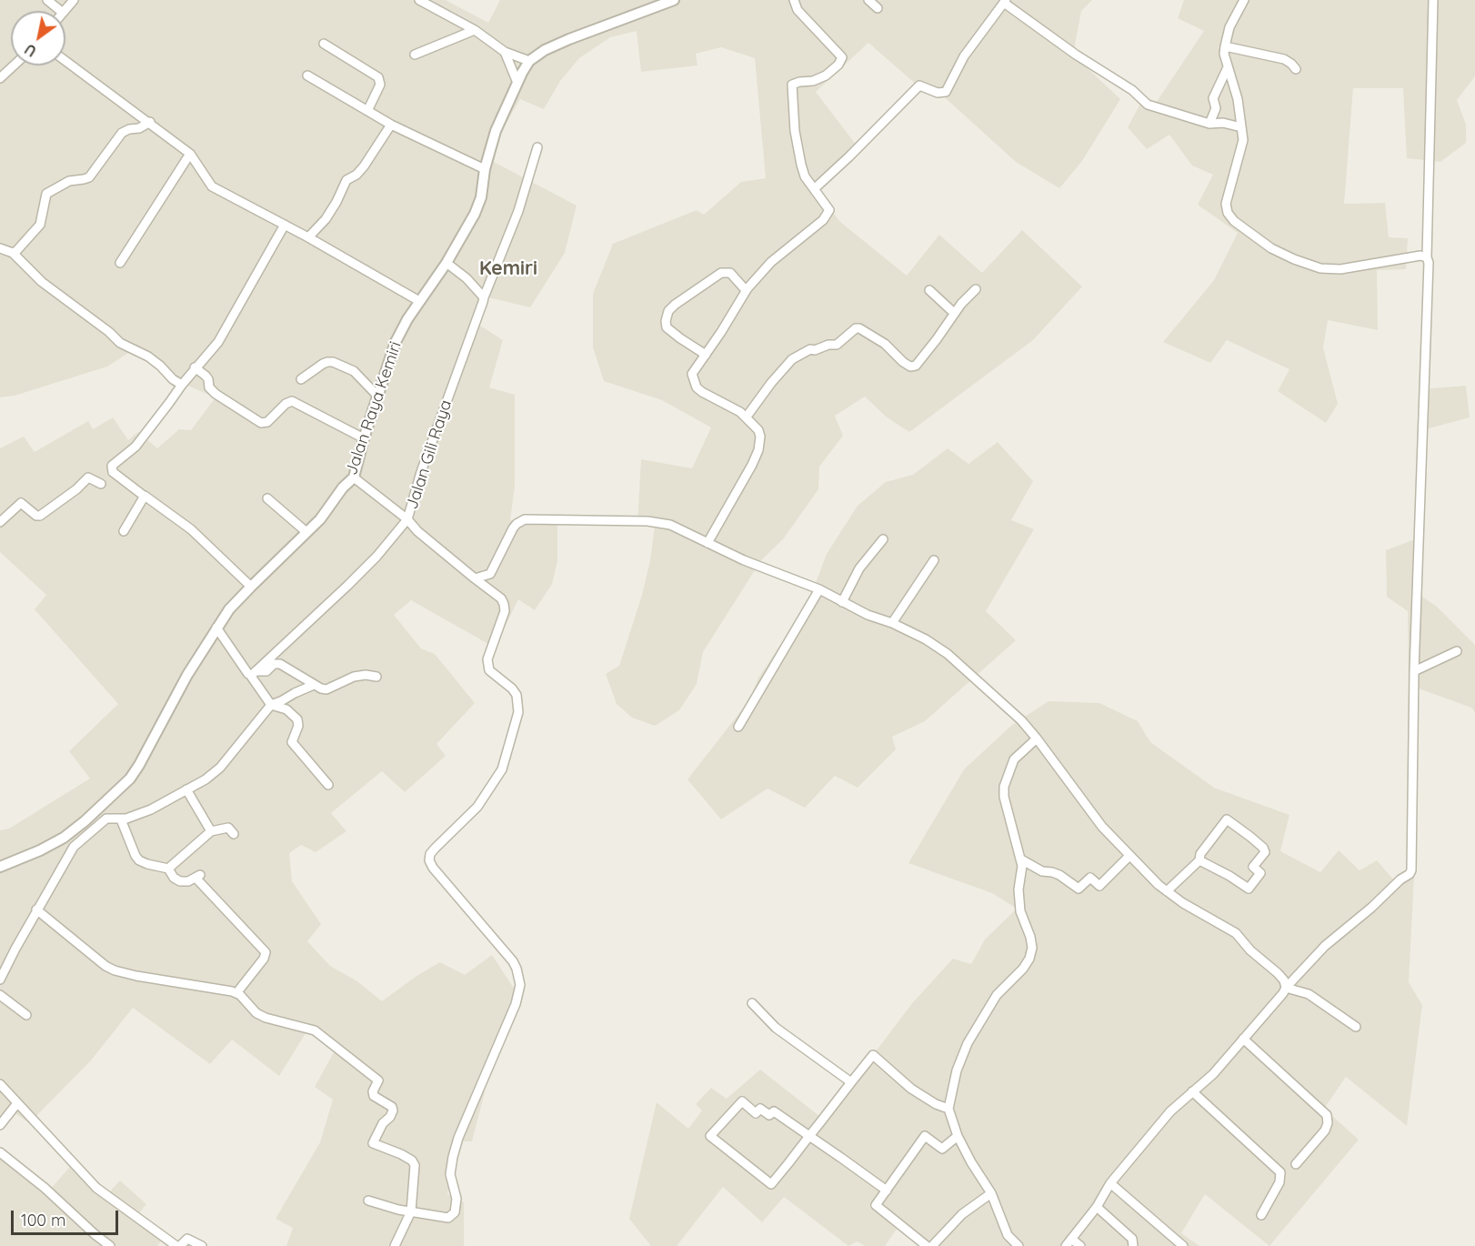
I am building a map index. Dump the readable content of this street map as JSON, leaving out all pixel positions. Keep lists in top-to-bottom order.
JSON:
{
  "streets": {
    "street": ["Jalan Raya Kemiri", "Jalan Gili Raya"]
  },
  "districts": ["Kemiri"],
  "scale_bar": "100 m",
  "north": "bottom left"
}
